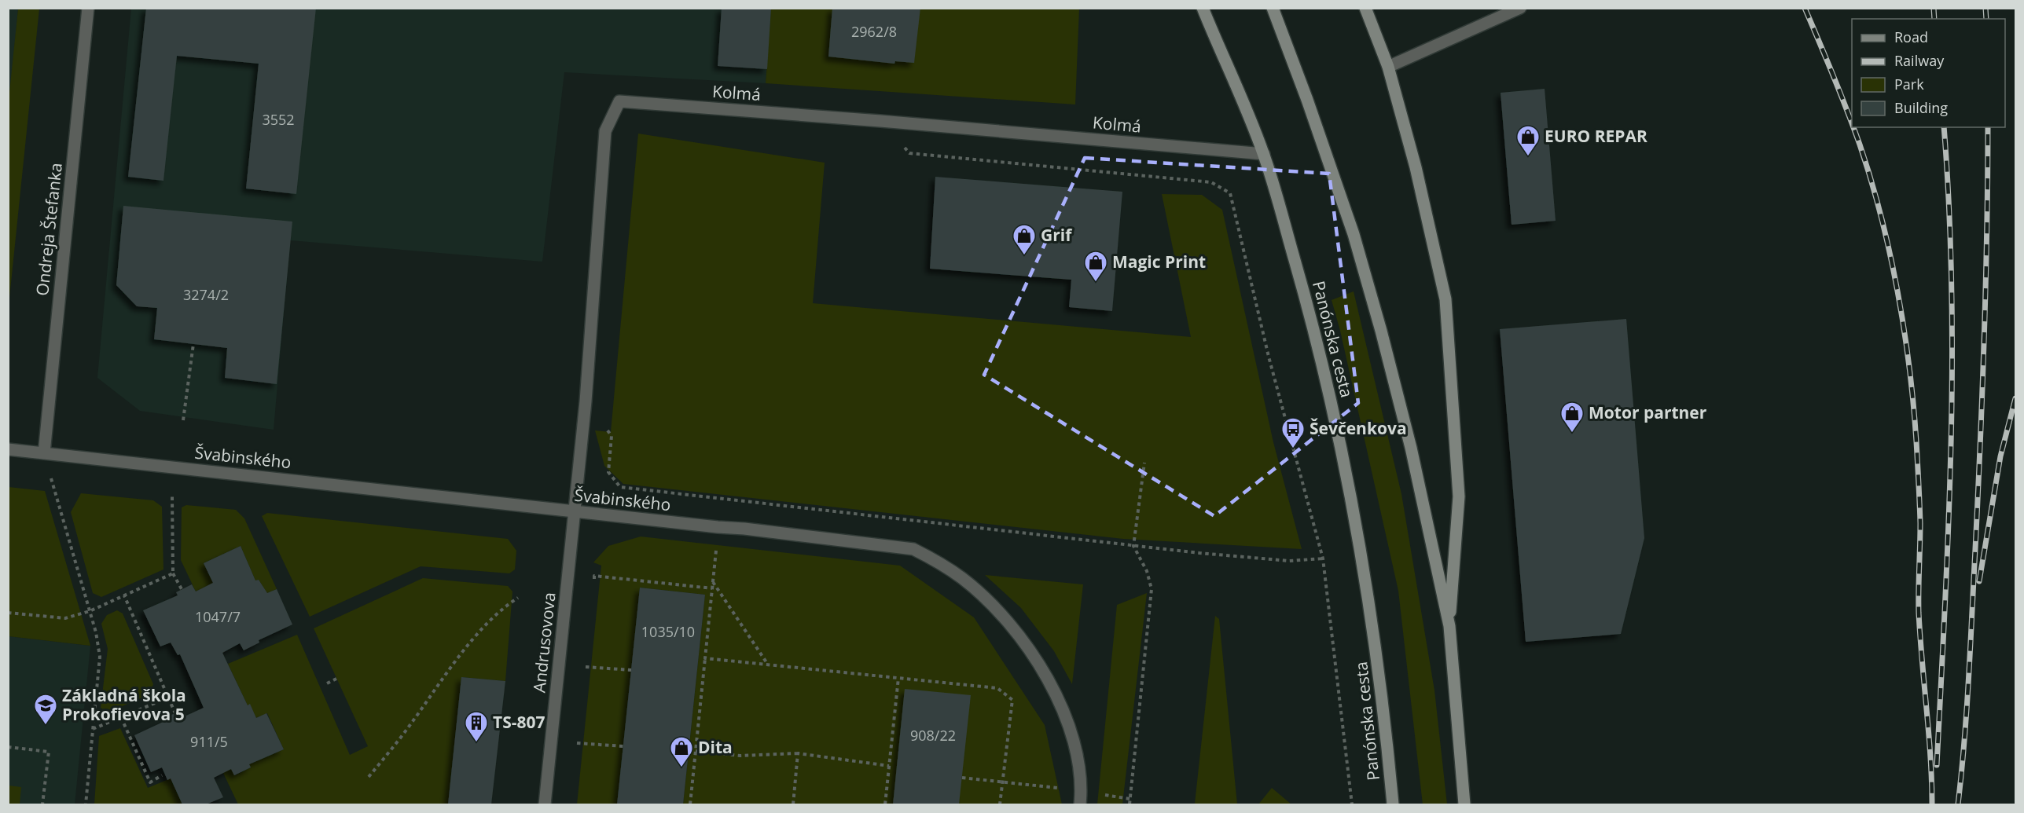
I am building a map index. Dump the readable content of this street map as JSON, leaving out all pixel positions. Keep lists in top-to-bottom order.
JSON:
{
  "streets": {
    "main road": ["Panónska cesta"],
    "street": [
      "Kolmá",
      "Ondreja Štefanka",
      "Švabinského",
      "Andrusovova"
    ]
  },
  "crossings": [
    ["Kolmá", "Panónska cesta"],
    ["Kolmá", "Švabinského"],
    ["Kolmá", "Andrusovova"],
    ["Ondreja Štefanka", "Švabinského"],
    ["Švabinského", "Andrusovova"]
  ],
  "places": {
    "shop": [
      "EURO REPAR",
      "Grif",
      "Magic Print",
      "Motor partner",
      "Dita"
    ],
    "bus stop": ["Ševčenkova"],
    "school or university": ["Základná škola Prokofievova 5"],
    "building": ["TS-807"]
  },
  "house_numbers": [
    "2962/8",
    "3552",
    "3274/2",
    "1047/7",
    "1035/10",
    "908/22",
    "911/5"
  ],
  "legend": [
    "Road",
    "Railway",
    "Park",
    "Building"
  ]
}
